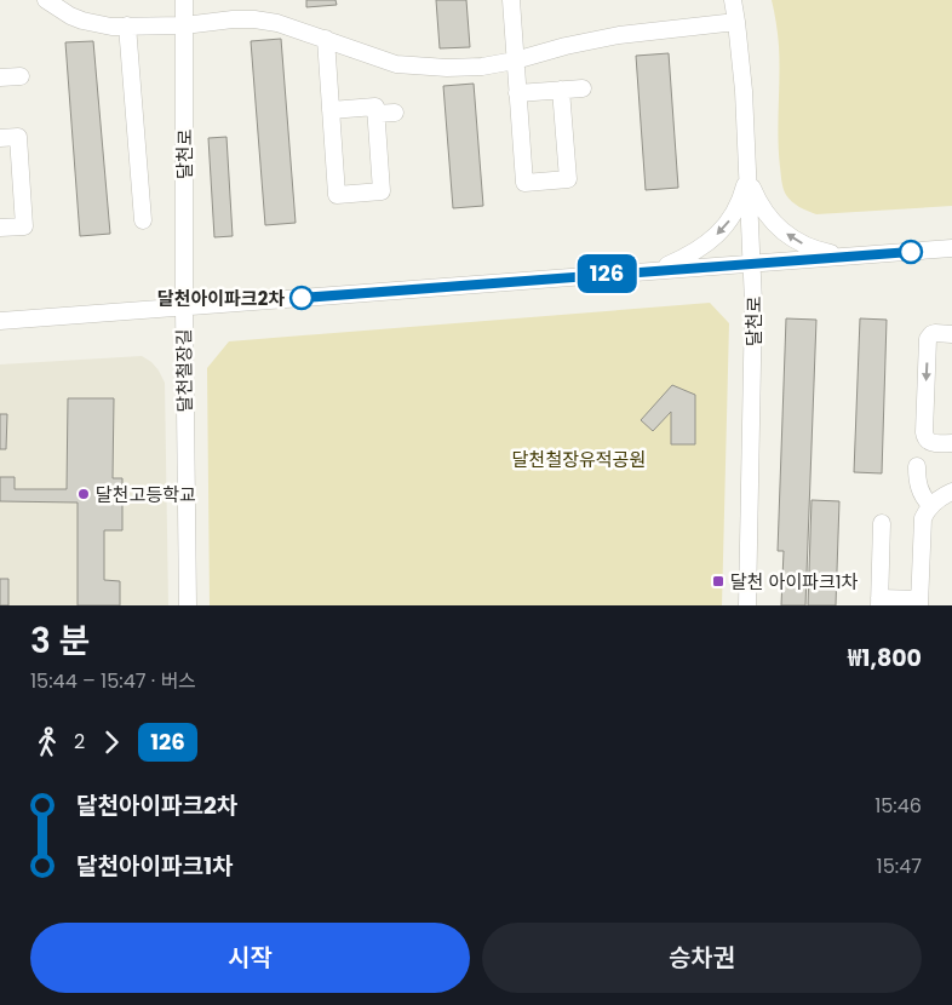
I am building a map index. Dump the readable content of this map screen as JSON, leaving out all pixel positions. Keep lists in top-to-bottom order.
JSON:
{
  "streets": {
    "street": ["달천로", "달천철장길"]
  },
  "crossings": [
    ["달천로", "달천철장길"]
  ],
  "parks": ["달천철장유적공원"],
  "places": {
    "other": ["달천아이파크2차", "달천고등학교"],
    "transit": ["달천 아이파크1차"]
  },
  "lines": ["bus line 126"],
  "page": {
    "on_map": "126",
    "heading": ["3 분", "15:44 – 15:47 · 버스", "₩1,800"],
    "legs": ["2", "126"],
    "list": [
      {
        "name": "달천아이파크2차",
        "value": "15:46"
      },
      {
        "name": "달천아이파크1차",
        "value": "15:47"
      }
    ],
    "buttons": ["시작", "승차권"]
  }
}
